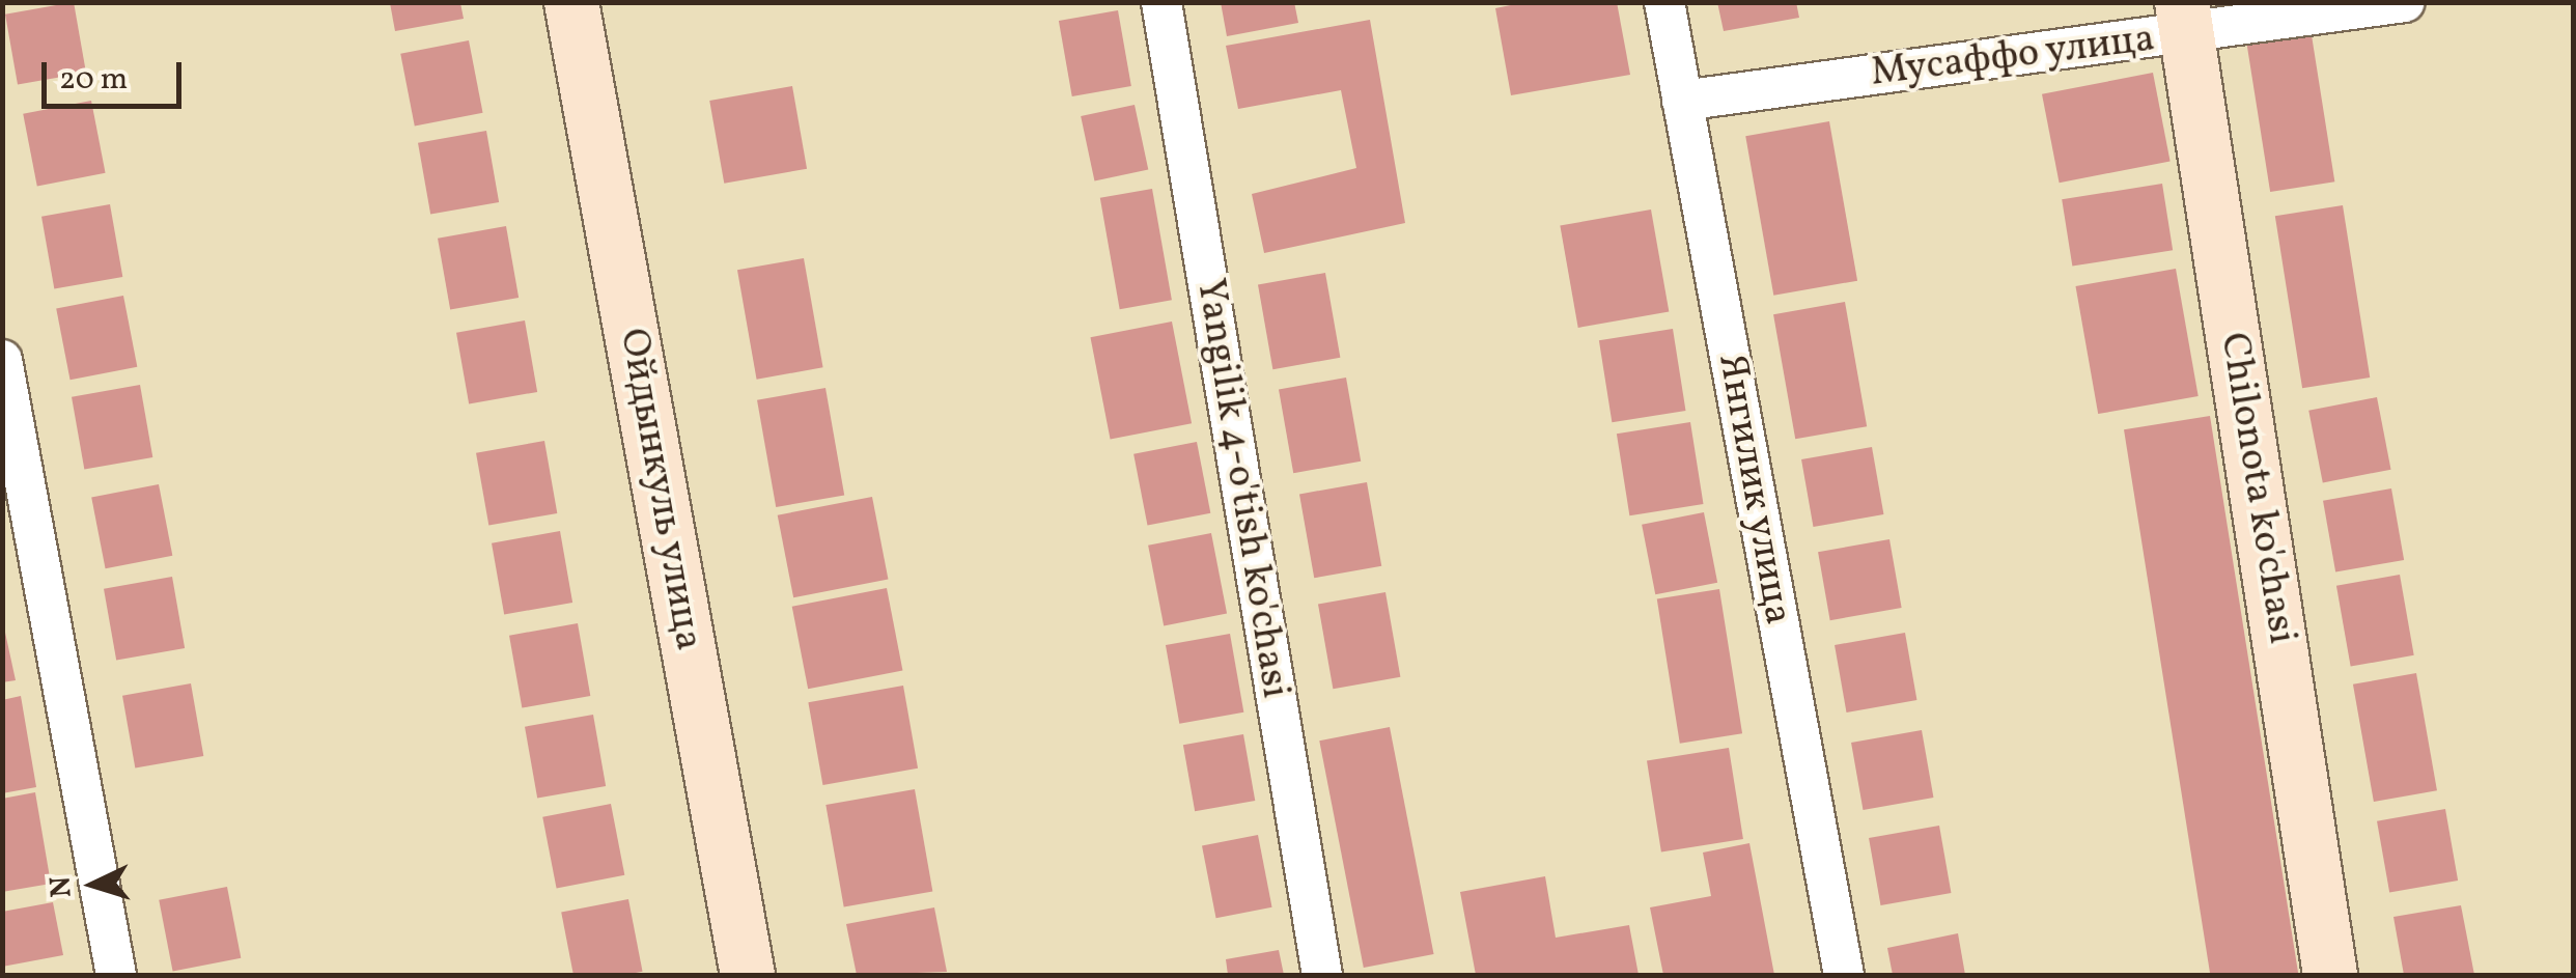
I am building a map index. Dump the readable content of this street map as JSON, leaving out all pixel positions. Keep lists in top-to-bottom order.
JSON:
{
  "streets": {
    "street": [
      "Мусаффо улица",
      "Yangilik 4-o'tish ko'chasi",
      "Chilonota ko'chasi",
      "Ойдынкуль улица",
      "Янгилик улица"
    ]
  },
  "crossings": [
    ["Мусаффо улица", "Chilonota ko'chasi"],
    ["Мусаффо улица", "Янгилик улица"]
  ],
  "scale_bar": "20 m",
  "north": "left"
}
